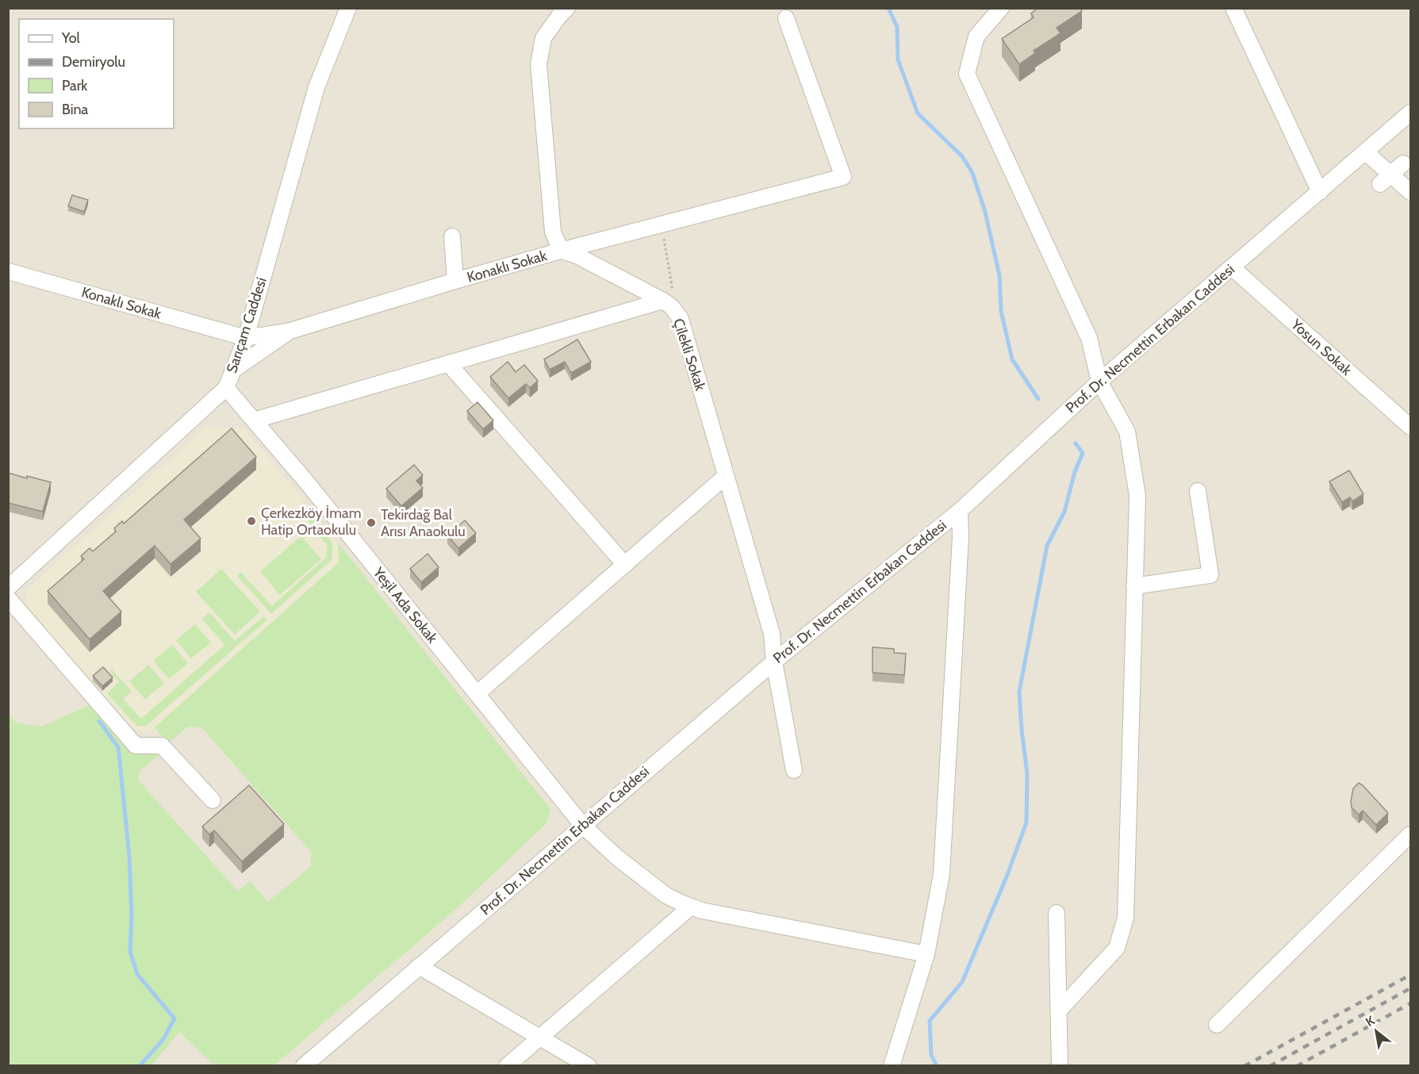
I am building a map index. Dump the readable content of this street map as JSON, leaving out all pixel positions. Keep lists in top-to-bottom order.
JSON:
{
  "streets": {
    "street": [
      "Konaklı Sokak",
      "Sarıçam Caddesi",
      "Prof. Dr. Necmettin Erbakan Caddesi",
      "Yosun Sokak",
      "Çilekli Sokak",
      "Yeşil Ada Sokak"
    ]
  },
  "crossings": [
    ["Konaklı Sokak", "Sarıçam Caddesi"],
    ["Sarıçam Caddesi", "Yeşil Ada Sokak"],
    ["Prof. Dr. Necmettin Erbakan Caddesi", "Yosun Sokak"],
    ["Prof. Dr. Necmettin Erbakan Caddesi", "Çilekli Sokak"],
    ["Prof. Dr. Necmettin Erbakan Caddesi", "Yeşil Ada Sokak"]
  ],
  "places": ["Çerkezköy İmam Hatip Ortaokulu", "Tekirdağ Bal Arısı Anaokulu"],
  "legend": [
    "Yol",
    "Demiryolu",
    "Park",
    "Bina"
  ],
  "north": "top left"
}
